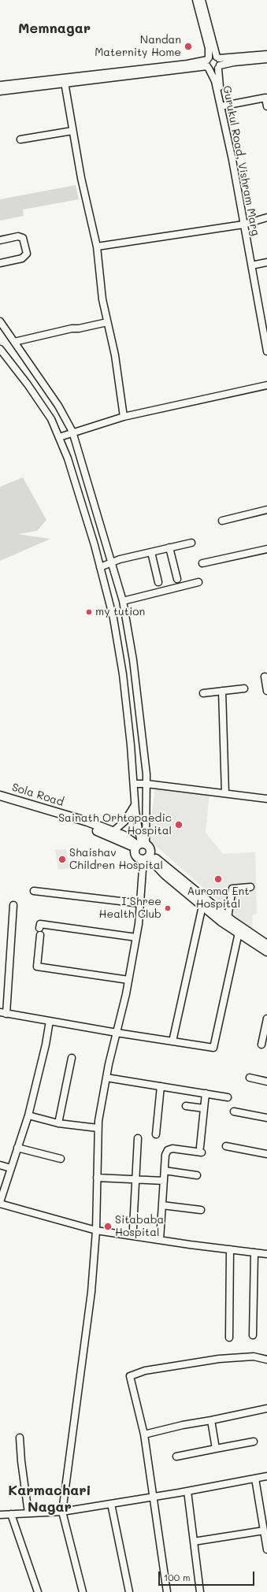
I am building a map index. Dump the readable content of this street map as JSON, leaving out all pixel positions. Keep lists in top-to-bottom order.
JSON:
{
  "streets": {
    "main road": ["Sola Road"],
    "street": ["Gurukul Road, Vishram Marg"]
  },
  "districts": ["Memnagar", "Karmachari Nagar"],
  "places": [
    "Nandan Maternity Home",
    "my tution",
    "Sainath Orhtopaedic Hospital",
    "Shaishav Children Hospital",
    "Auroma Ent Hospital",
    "I Shree Health Club",
    "Sitababa Hospital"
  ],
  "scale_bar": "100 m"
}
